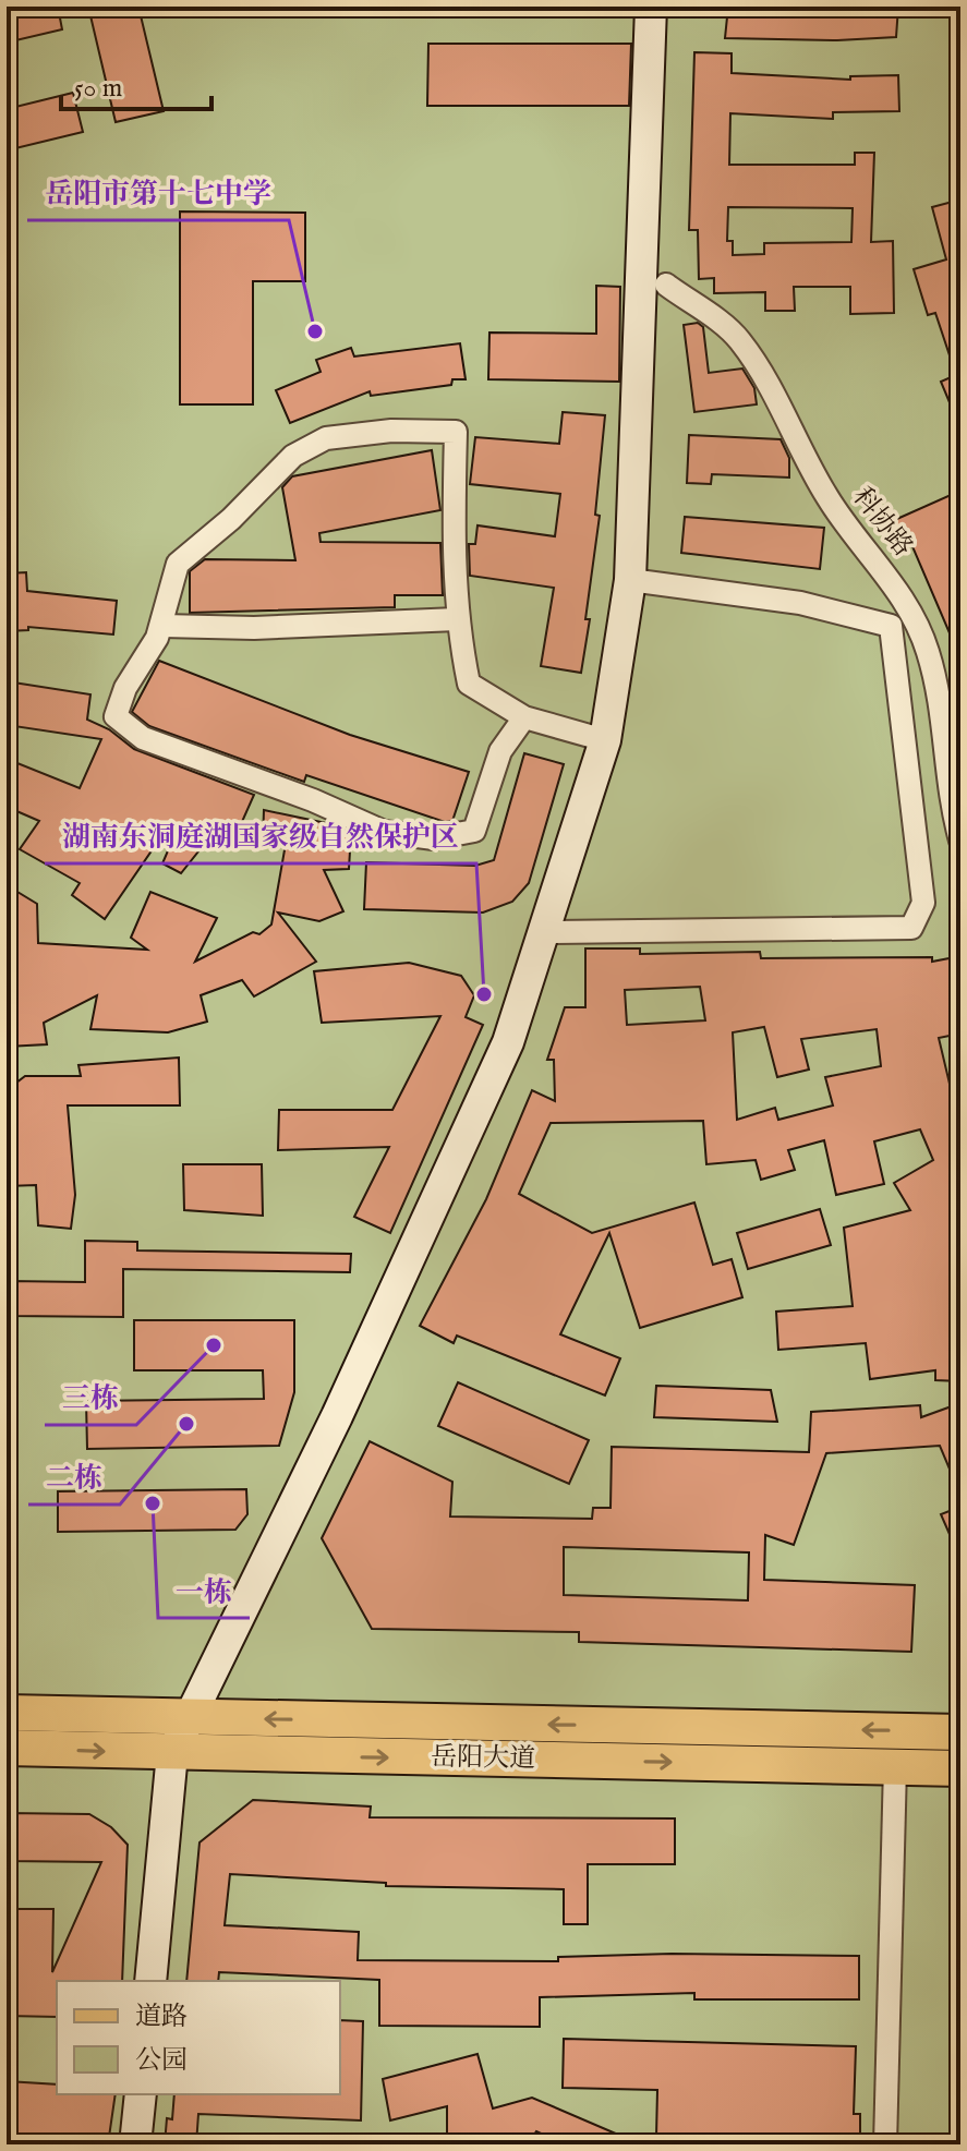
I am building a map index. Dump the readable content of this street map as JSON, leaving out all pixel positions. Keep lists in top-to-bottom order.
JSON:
{
  "streets": {
    "main road": ["岳阳大道"],
    "street": ["科协路"]
  },
  "places": [
    "岳阳市第十七中学",
    "湖南东洞庭湖国家级自然保护区",
    "三栋",
    "二栋",
    "一栋"
  ],
  "legend": ["道路", "公园"],
  "scale_bar": "50 m"
}
